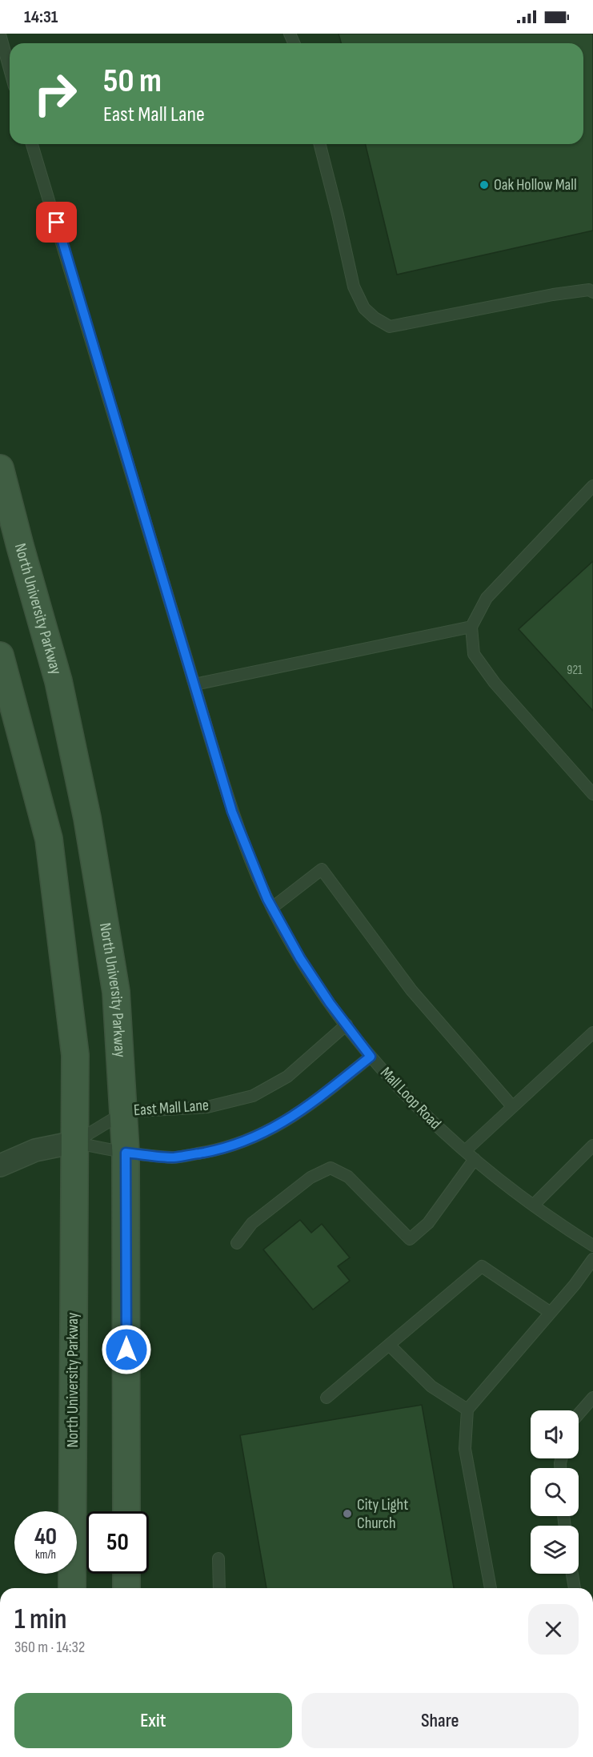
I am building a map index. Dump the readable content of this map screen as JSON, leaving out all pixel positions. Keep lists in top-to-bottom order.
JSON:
{
  "streets": {
    "main road": ["North University Parkway"],
    "lane": ["Mall Loop Road", "East Mall Lane"]
  },
  "crossings": [
    ["North University Parkway", "East Mall Lane"],
    ["Mall Loop Road", "East Mall Lane"]
  ],
  "places": ["Oak Hollow Mall", "City Light Church"],
  "house_numbers": ["921"],
  "page": {
    "status": "14:31",
    "turn": ["50 m", "East Mall Lane"],
    "speed": "40 km/h",
    "limit": "50",
    "heading": ["1 min", "360 m · 14:32"],
    "buttons": ["Exit", "Share"]
  }
}
